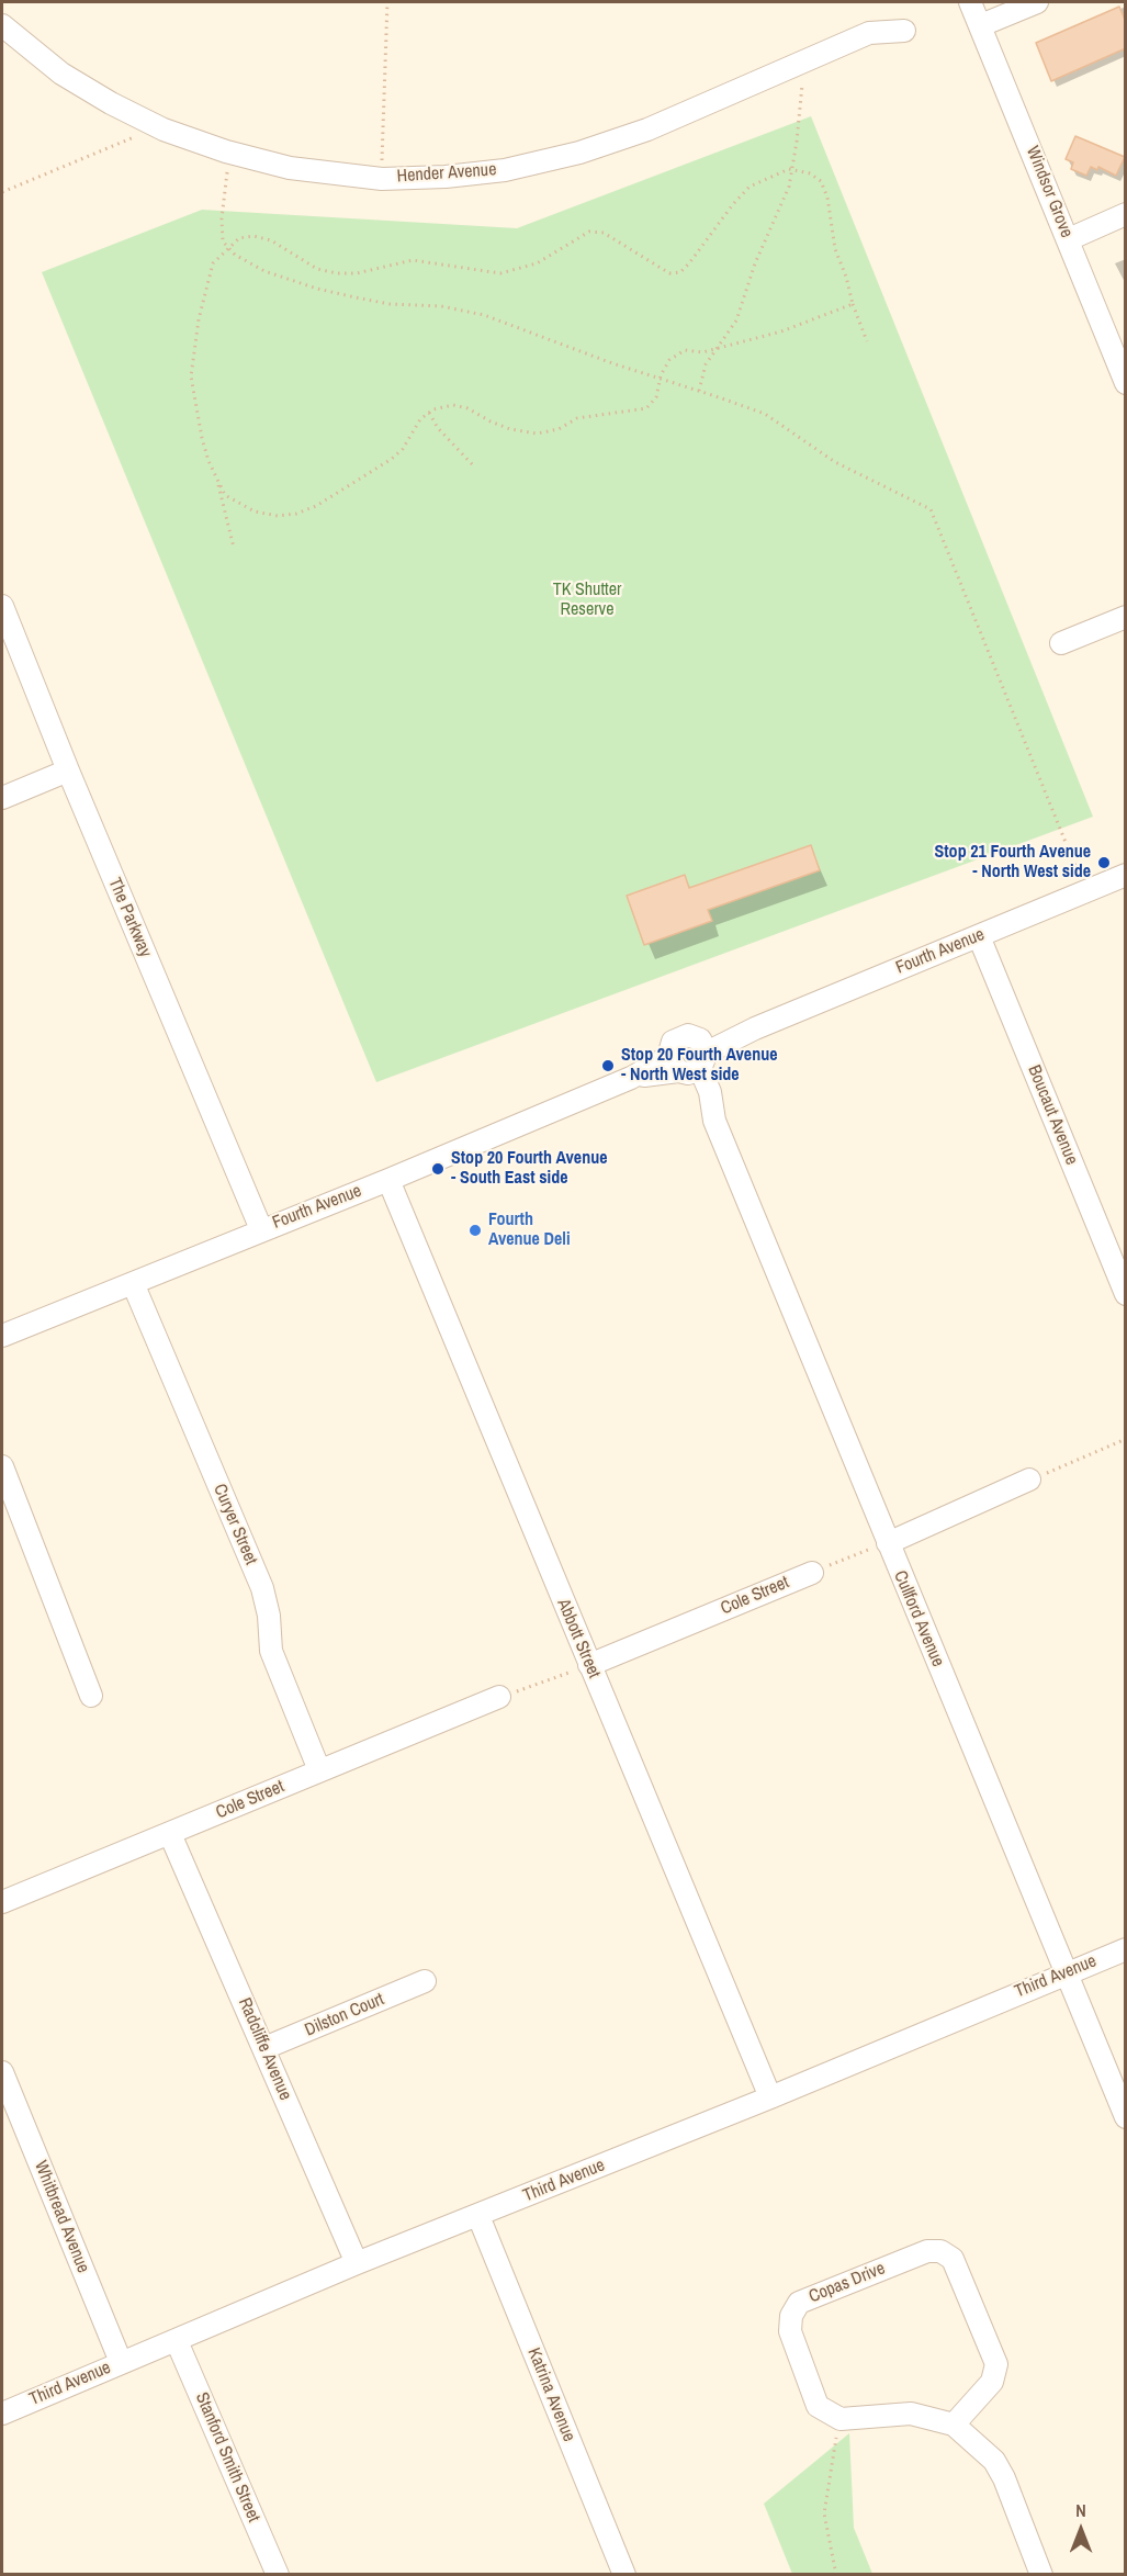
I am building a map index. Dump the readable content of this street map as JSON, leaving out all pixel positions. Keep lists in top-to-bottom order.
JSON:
{
  "streets": {
    "street": [
      "Hender Avenue",
      "Windsor Grove",
      "The Parkway",
      "Fourth Avenue",
      "Boucaut Avenue",
      "Curyer Street",
      "Cole Street",
      "Cullford Avenue",
      "Abbott Street",
      "Third Avenue",
      "Dilston Court",
      "Radcliffe Avenue",
      "Whitbread Avenue",
      "Copas Drive",
      "Katrina Avenue",
      "Stanford Smith Street"
    ]
  },
  "crossings": [
    ["The Parkway", "Fourth Avenue"],
    ["Fourth Avenue", "Boucaut Avenue"],
    ["Fourth Avenue", "Curyer Street"],
    ["Fourth Avenue", "Cullford Avenue"],
    ["Fourth Avenue", "Abbott Street"],
    ["Curyer Street", "Cole Street"],
    ["Cole Street", "Abbott Street"],
    ["Cole Street", "Radcliffe Avenue"],
    ["Cullford Avenue", "Third Avenue"],
    ["Abbott Street", "Third Avenue"],
    ["Third Avenue", "Radcliffe Avenue"],
    ["Third Avenue", "Whitbread Avenue"],
    ["Third Avenue", "Katrina Avenue"],
    ["Third Avenue", "Stanford Smith Street"],
    ["Dilston Court", "Radcliffe Avenue"]
  ],
  "parks": ["TK Shutter Reserve"],
  "places": [
    "Stop 21 Fourth Avenue - North West side",
    "Stop 20 Fourth Avenue - North West side",
    "Stop 20 Fourth Avenue - South East side",
    "Fourth Avenue Deli"
  ],
  "north": "top"
}
